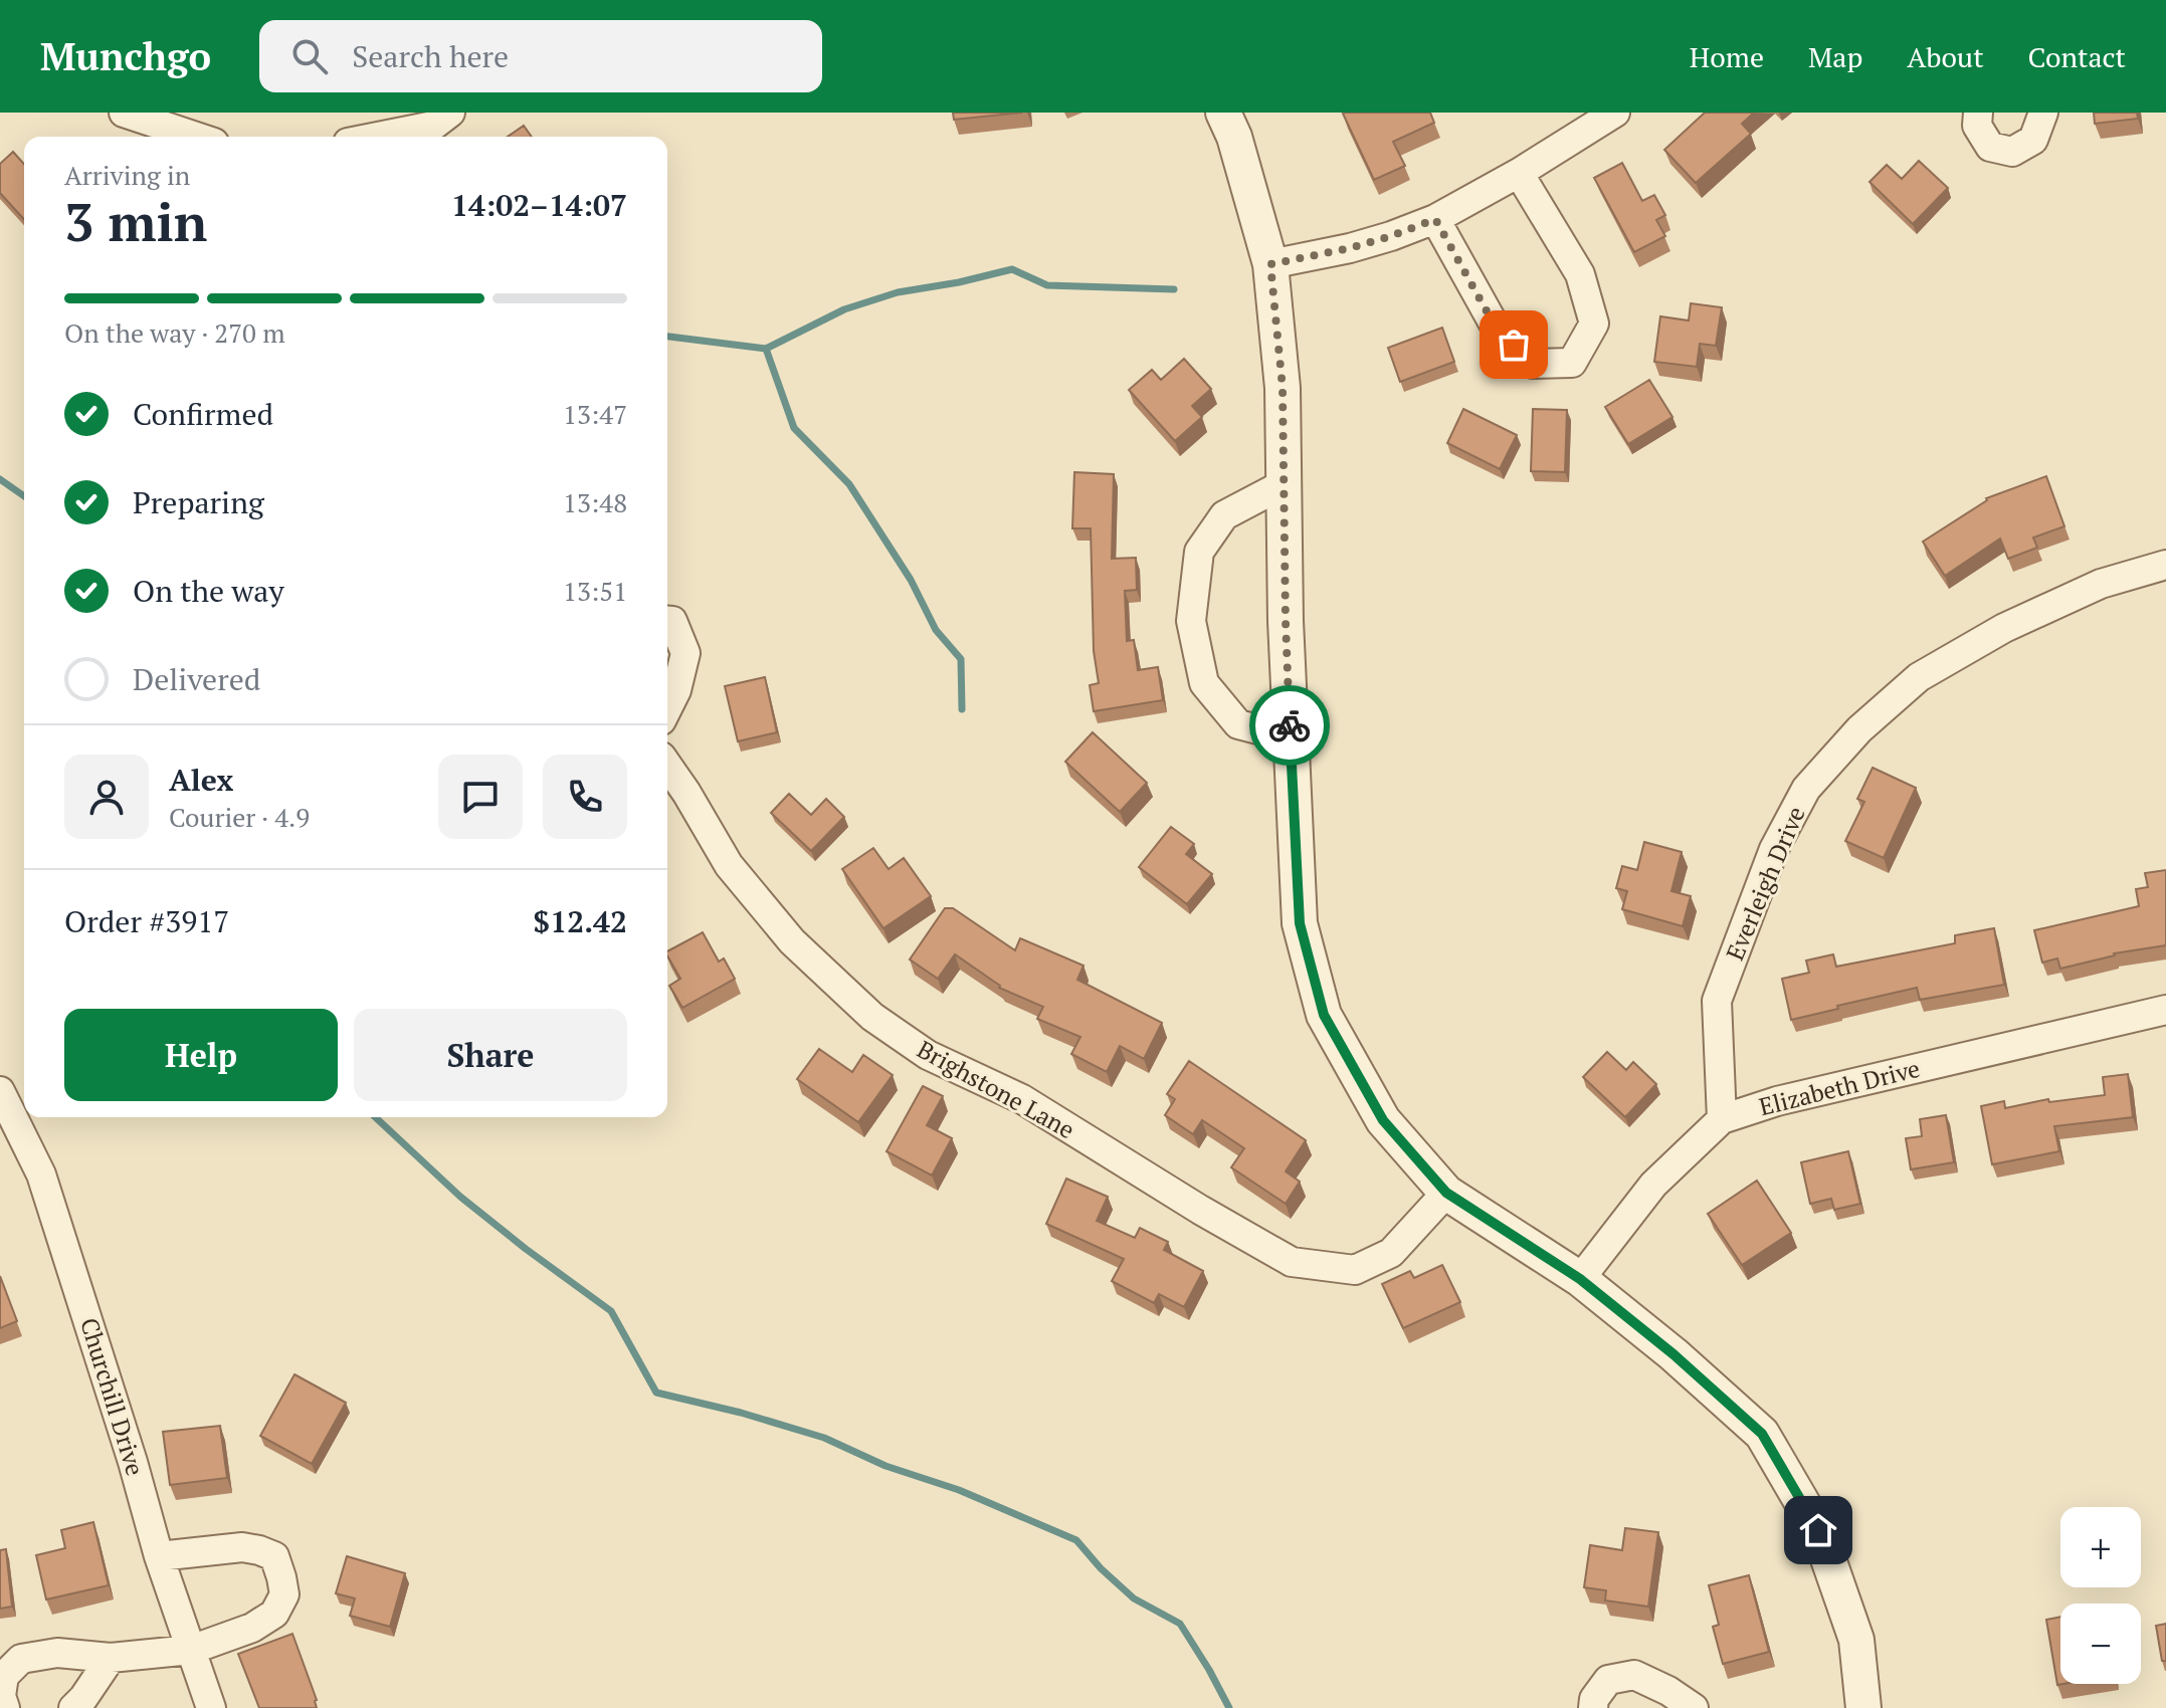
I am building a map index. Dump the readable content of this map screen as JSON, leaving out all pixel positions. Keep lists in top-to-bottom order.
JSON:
{
  "streets": {
    "street": [
      "Everleigh Drive",
      "Elizabeth Drive",
      "Brighstone Lane",
      "Churchill Drive"
    ]
  },
  "crossings": [
    ["Everleigh Drive", "Elizabeth Drive"]
  ],
  "page": {
    "header": "Munchgo",
    "search": "Search here",
    "nav": [
      "Home",
      "Map",
      "About",
      "Contact"
    ],
    "heading": ["3 min", "Arriving in", "14:02–14:07"],
    "panel": [
      "Alex",
      "Courier · 4.9",
      "Order #3917",
      "$12.42"
    ],
    "bar": "On the way · 270 m",
    "list": [
      ["Confirmed", "13:47"],
      ["Preparing", "13:48"],
      ["On the way", "13:51"],
      "Delivered"
    ],
    "buttons": ["Help", "Share"],
    "map_buttons": ["+", "−"]
  }
}
